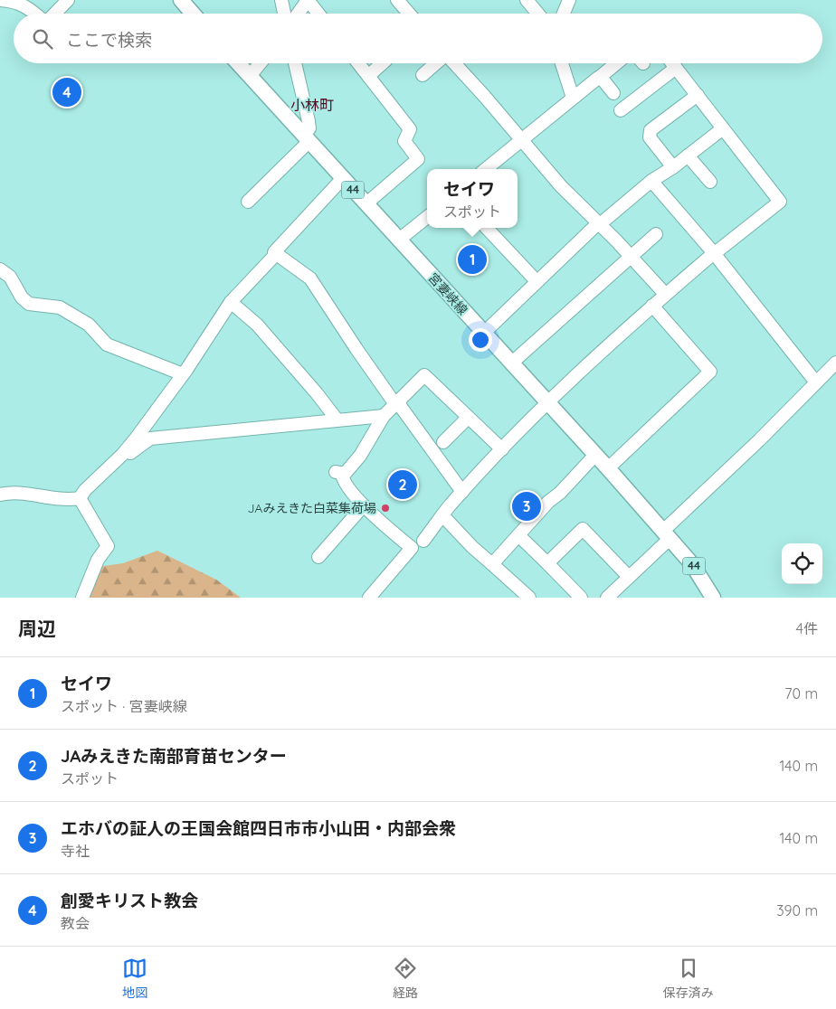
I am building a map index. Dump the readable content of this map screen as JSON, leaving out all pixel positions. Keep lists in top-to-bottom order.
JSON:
{
  "streets": {
    "main road": ["44", "宮妻峡線"]
  },
  "districts": ["小林町"],
  "places": ["JAみえきた白菜集荷場"],
  "page": {
    "search": "ここで検索",
    "pins": [
      "4",
      "1",
      "2",
      "3"
    ],
    "popup": ["セイワ", "スポット"],
    "heading": ["周辺", "4件"],
    "list": [
      {
        "mark": "1",
        "name": "セイワ",
        "note": "スポット · 宮妻峡線",
        "value": "70 m"
      },
      {
        "mark": "2",
        "name": "JAみえきた南部育苗センター",
        "note": "スポット",
        "value": "140 m"
      },
      {
        "mark": "3",
        "name": "エホバの証人の王国会館四日市市小山田・内部会衆",
        "note": "寺社",
        "value": "140 m"
      },
      {
        "mark": "4",
        "name": "創愛キリスト教会",
        "note": "教会",
        "value": "390 m"
      }
    ],
    "nav": ["地図", "経路", "保存済み"]
  }
}
